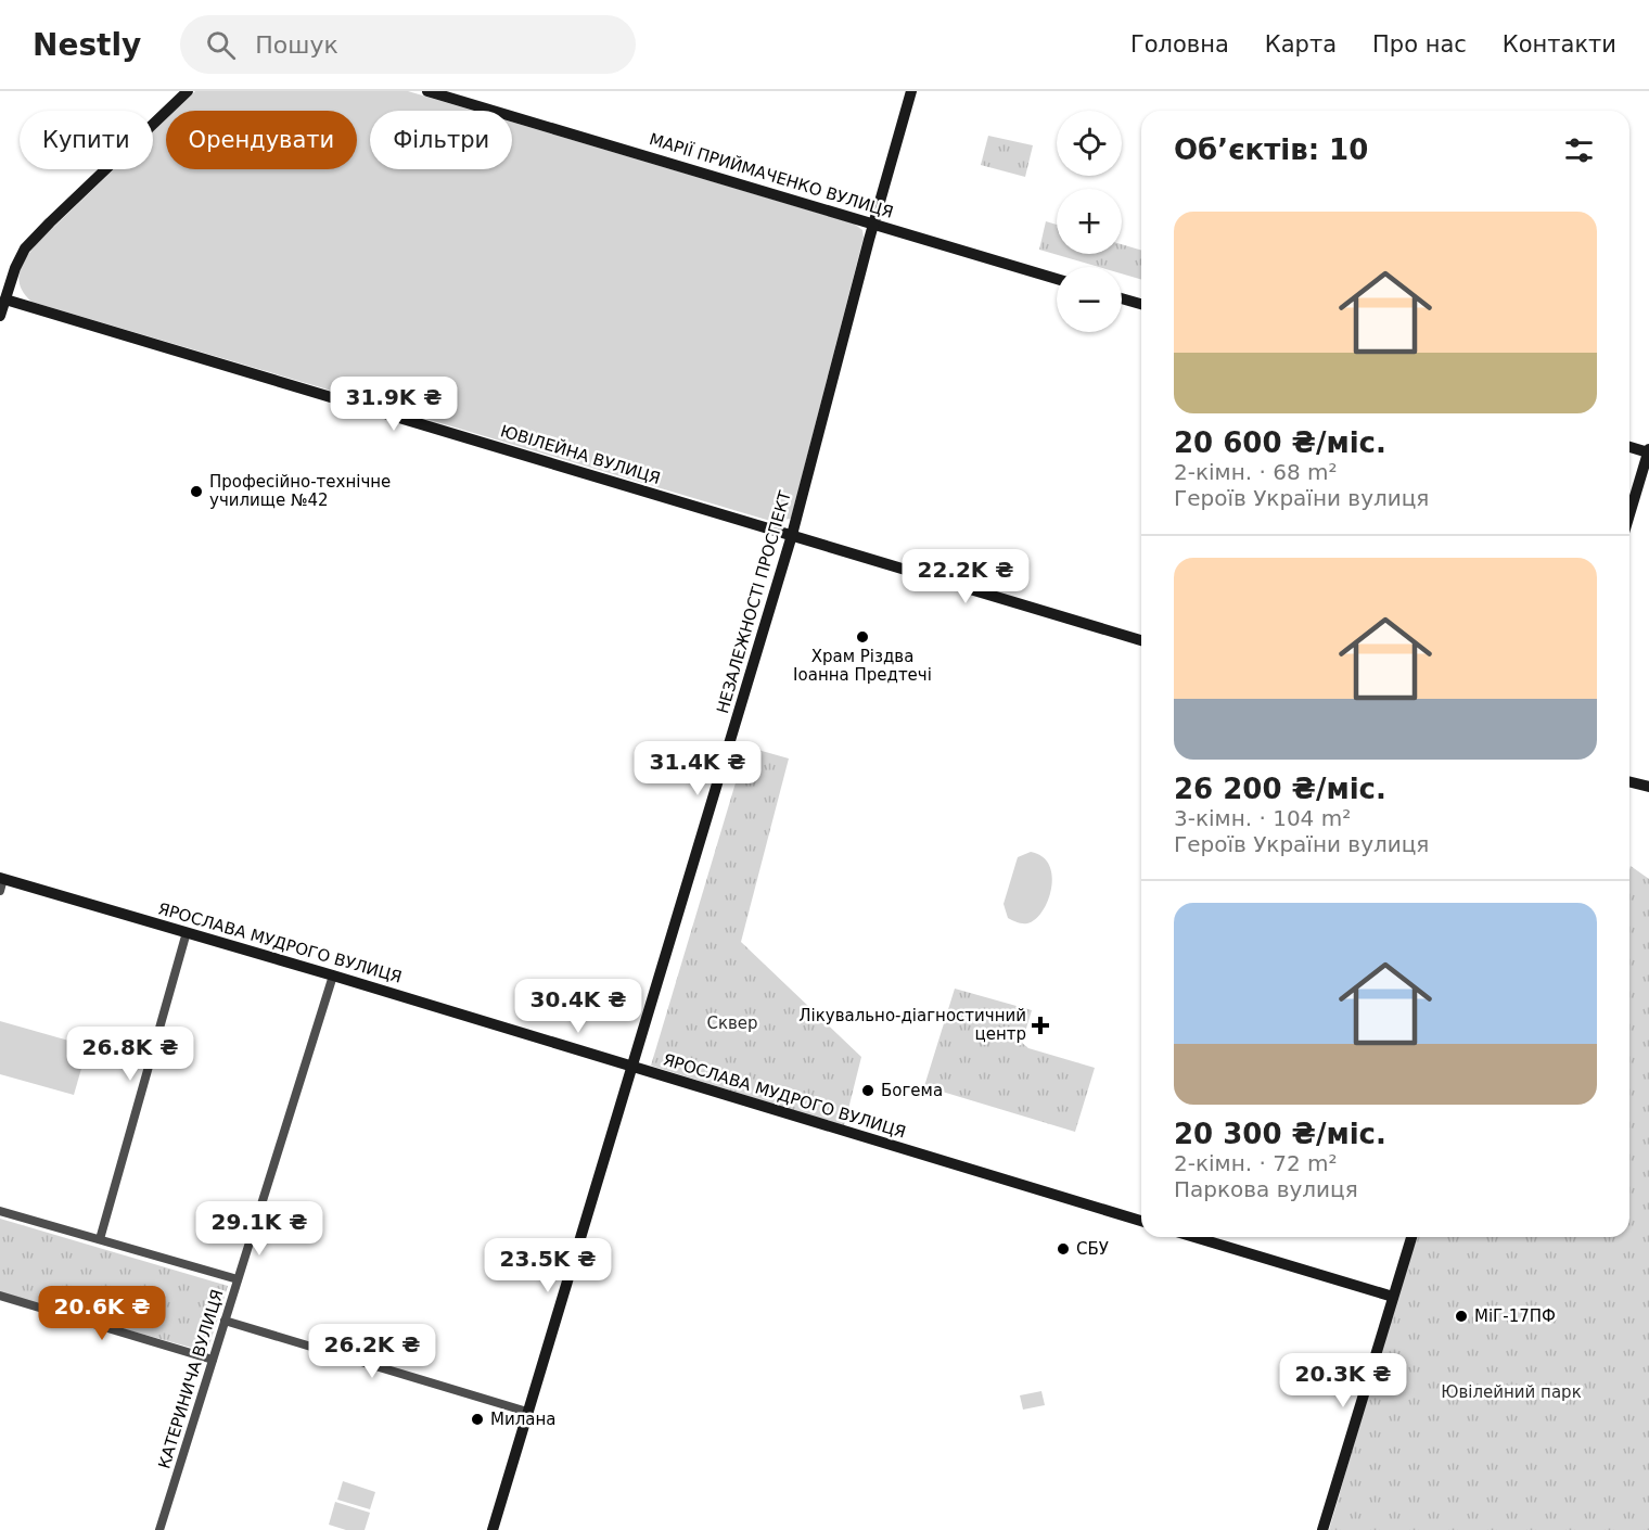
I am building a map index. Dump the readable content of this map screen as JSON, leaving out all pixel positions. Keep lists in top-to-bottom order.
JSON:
{
  "streets": {
    "street": [
      "МАРІЇ ПРИЙМАЧЕНКО ВУЛИЦЯ",
      "ЮВІЛЕЙНА ВУЛИЦЯ",
      "НЕЗАЛЕЖНОСТІ ПРОСПЕКТ",
      "ЯРОСЛАВА МУДРОГО ВУЛИЦЯ",
      "КАТЕРИНИЧА ВУЛИЦЯ"
    ]
  },
  "crossings": [
    ["МАРІЇ ПРИЙМАЧЕНКО ВУЛИЦЯ", "НЕЗАЛЕЖНОСТІ ПРОСПЕКТ"],
    ["ЮВІЛЕЙНА ВУЛИЦЯ", "НЕЗАЛЕЖНОСТІ ПРОСПЕКТ"],
    ["НЕЗАЛЕЖНОСТІ ПРОСПЕКТ", "ЯРОСЛАВА МУДРОГО ВУЛИЦЯ"],
    ["ЯРОСЛАВА МУДРОГО ВУЛИЦЯ", "КАТЕРИНИЧА ВУЛИЦЯ"]
  ],
  "parks": ["Сквер", "Ювілейний парк"],
  "places": {
    "other": [
      "Професійно-технічне училище №42",
      "Храм Різдва Іоанна Предтечі",
      "Богема",
      "СБУ",
      "МіГ-17ПФ",
      "Милана"
    ],
    "health": ["Лікувально-діагностичний центр"]
  },
  "page": {
    "header": "Nestly",
    "search": "Пошук",
    "nav": [
      "Головна",
      "Карта",
      "Про нас",
      "Контакти"
    ],
    "map_buttons": ["+", "−"],
    "chip": ["Купити", "Орендувати", "Фільтри"],
    "heading": "Об’єктів: 10",
    "list": [
      {
        "name": "20 600 ₴/міс.",
        "note": "2-кімн. · 68 m² · Героїв України вулиця"
      },
      {
        "name": "26 200 ₴/міс.",
        "note": "3-кімн. · 104 m² · Героїв України вулиця"
      },
      {
        "name": "20 300 ₴/міс.",
        "note": "2-кімн. · 72 m² · Паркова вулиця"
      }
    ],
    "price": [
      "31.9K ₴",
      "22.2K ₴",
      "31.4K ₴",
      "30.4K ₴",
      "26.8K ₴",
      "29.1K ₴",
      "23.5K ₴",
      "20.6K ₴",
      "26.2K ₴",
      "20.3K ₴"
    ]
  }
}
